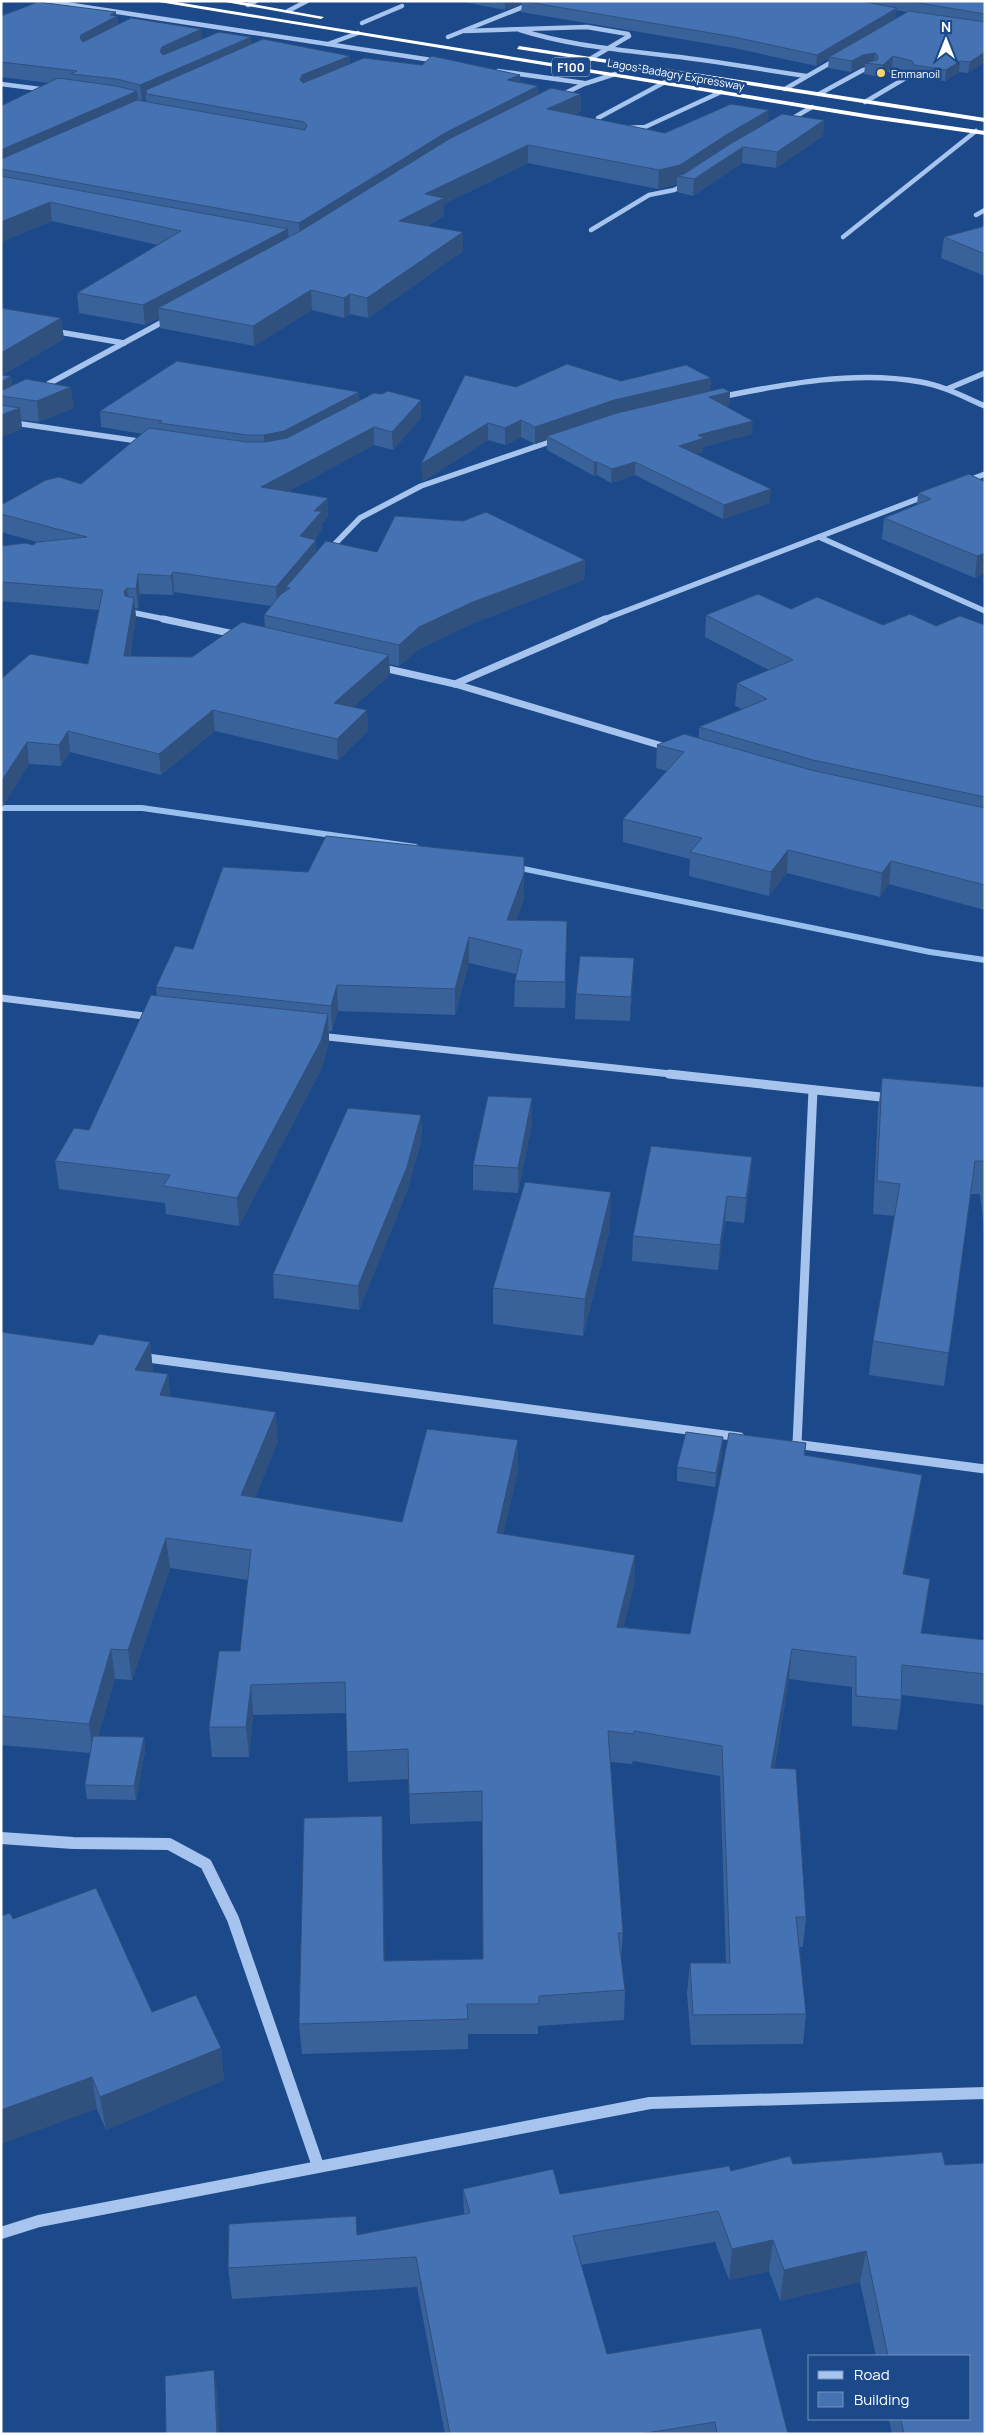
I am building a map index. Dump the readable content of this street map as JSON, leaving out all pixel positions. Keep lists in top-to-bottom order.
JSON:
{
  "streets": {
    "highway": ["F100", "Lagos-Badagry Expressway"]
  },
  "places": ["Emmanoil"],
  "legend": ["Road", "Building"],
  "north": "top"
}
